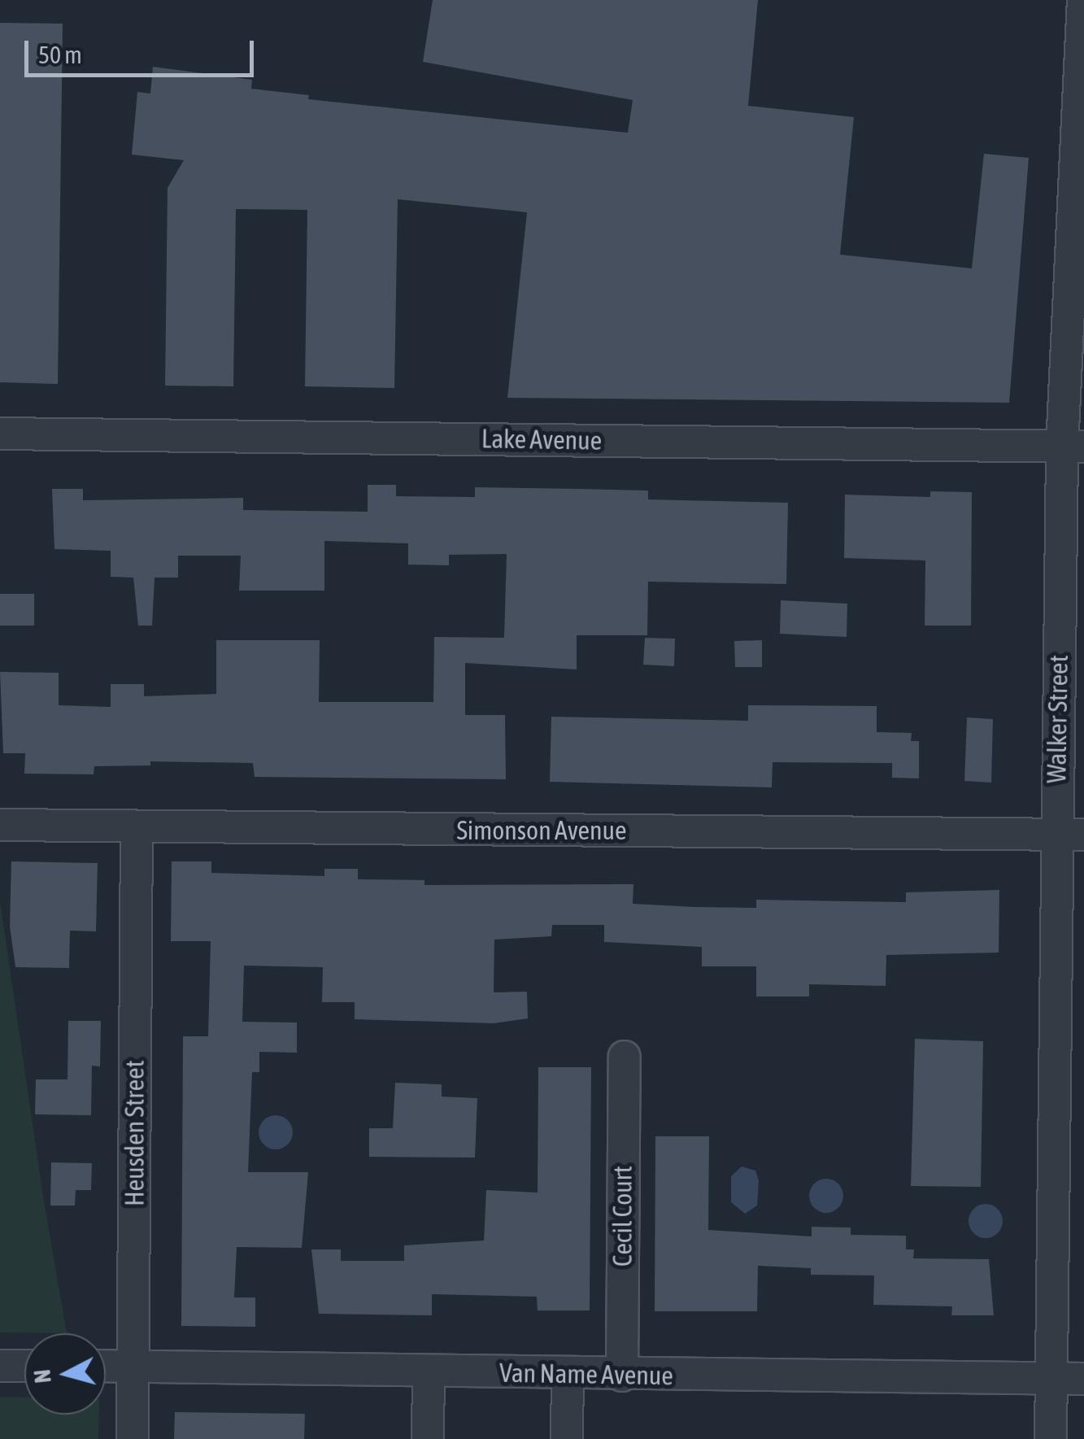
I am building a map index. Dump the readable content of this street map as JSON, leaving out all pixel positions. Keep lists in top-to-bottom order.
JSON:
{
  "streets": {
    "street": [
      "Lake Avenue",
      "Walker Street",
      "Simonson Avenue",
      "Heusden Street",
      "Cecil Court",
      "Van Name Avenue"
    ]
  },
  "crossings": [
    ["Lake Avenue", "Walker Street"],
    ["Walker Street", "Simonson Avenue"],
    ["Walker Street", "Van Name Avenue"],
    ["Simonson Avenue", "Heusden Street"],
    ["Heusden Street", "Van Name Avenue"],
    ["Cecil Court", "Van Name Avenue"]
  ],
  "scale_bar": "50 m",
  "north": "left"
}
